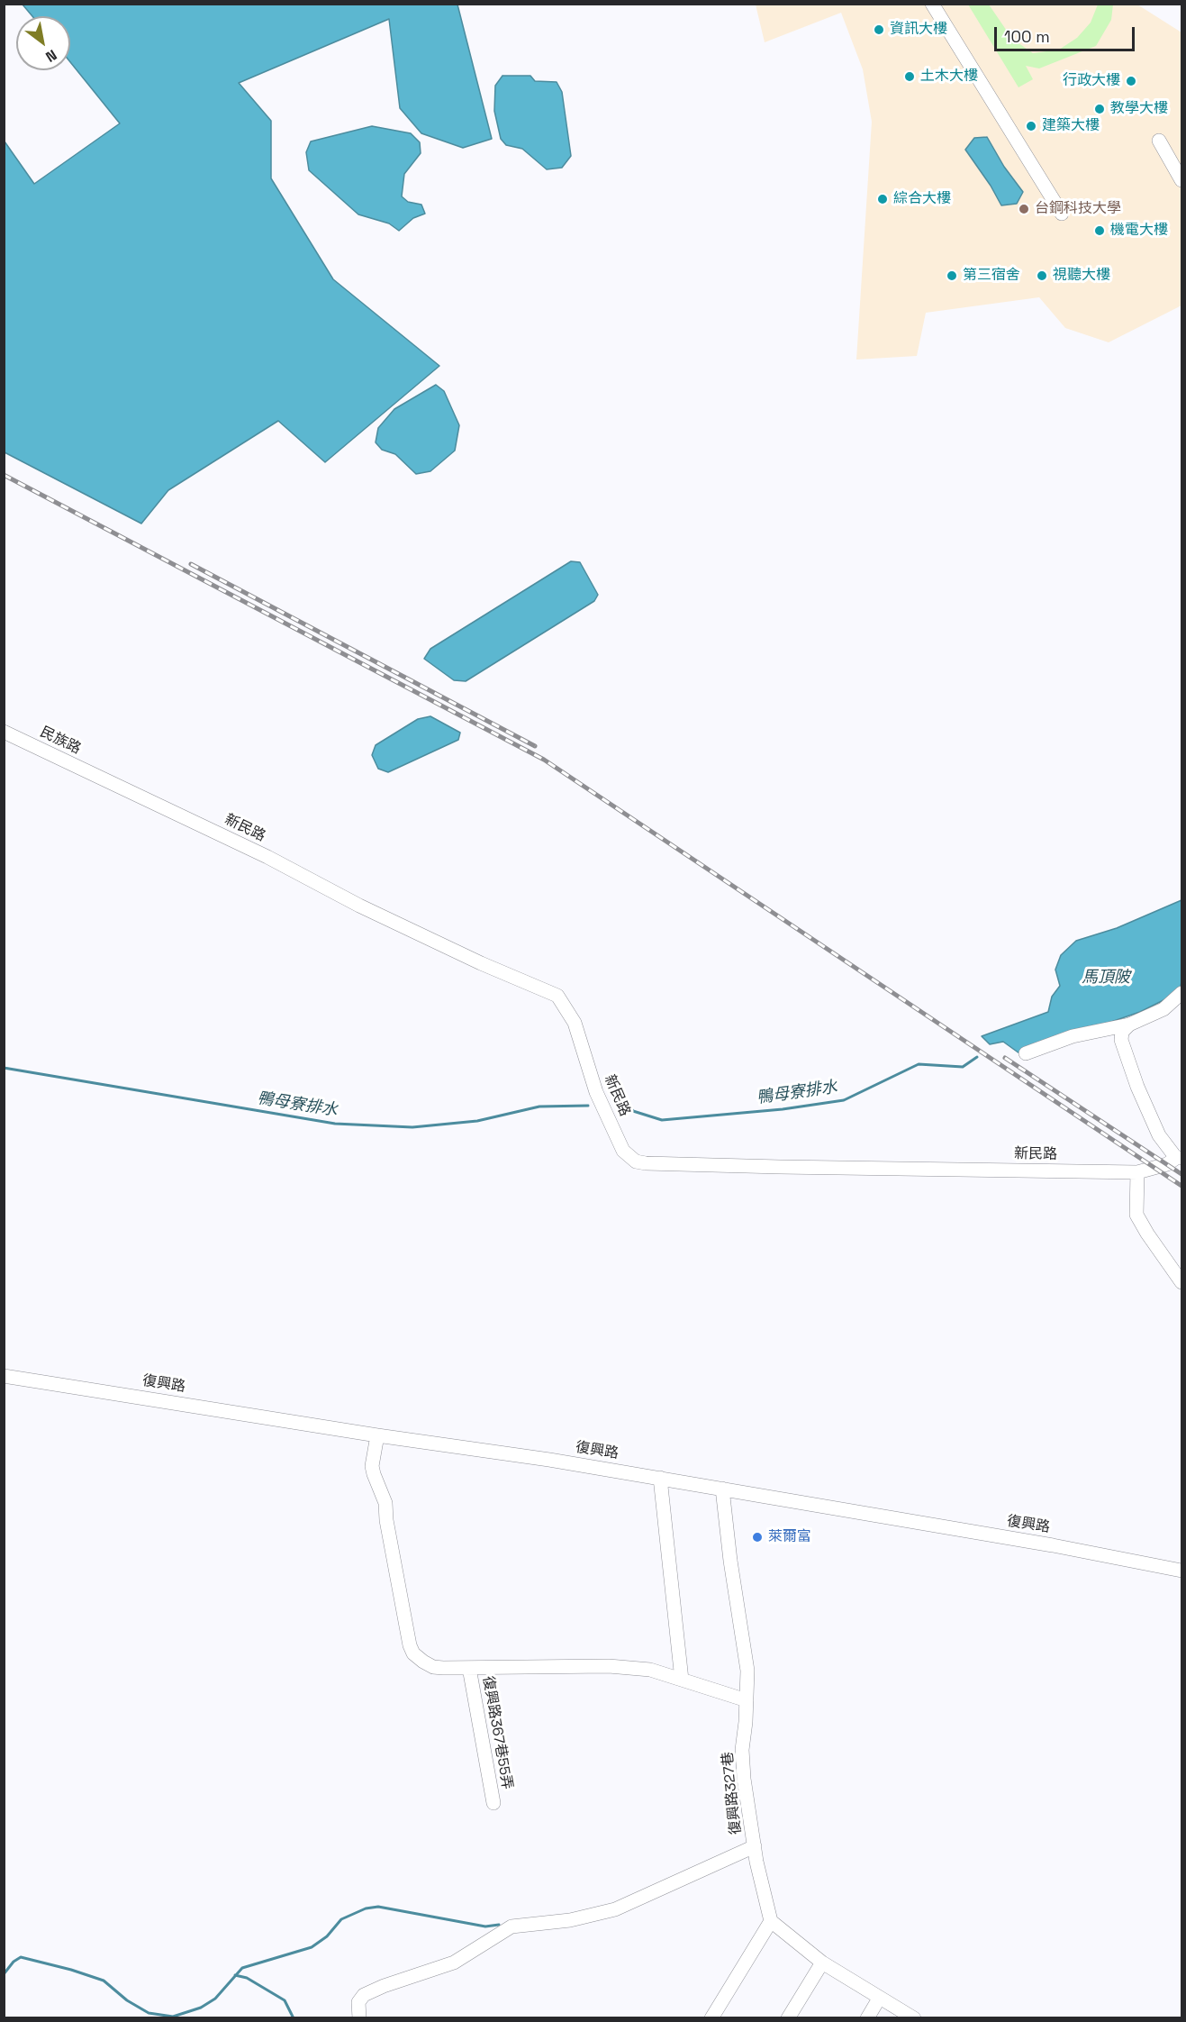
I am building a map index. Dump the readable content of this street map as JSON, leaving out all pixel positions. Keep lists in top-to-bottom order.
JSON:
{
  "streets": {
    "street": [
      "民族路",
      "新民路",
      "復興路",
      "復興路367巷55弄",
      "復興路327巷"
    ]
  },
  "crossings": [
    ["民族路", "新民路"],
    ["復興路", "復興路327巷"]
  ],
  "water": ["馬頂陂", "鴨母寮排水"],
  "places": [
    "資訊大樓",
    "土木大樓",
    "行政大樓",
    "教學大樓",
    "建築大樓",
    "綜合大樓",
    "台鋼科技大學",
    "機電大樓",
    "第三宿舍",
    "視聽大樓",
    "萊爾富"
  ],
  "scale_bar": "100 m",
  "north": "bottom right"
}
